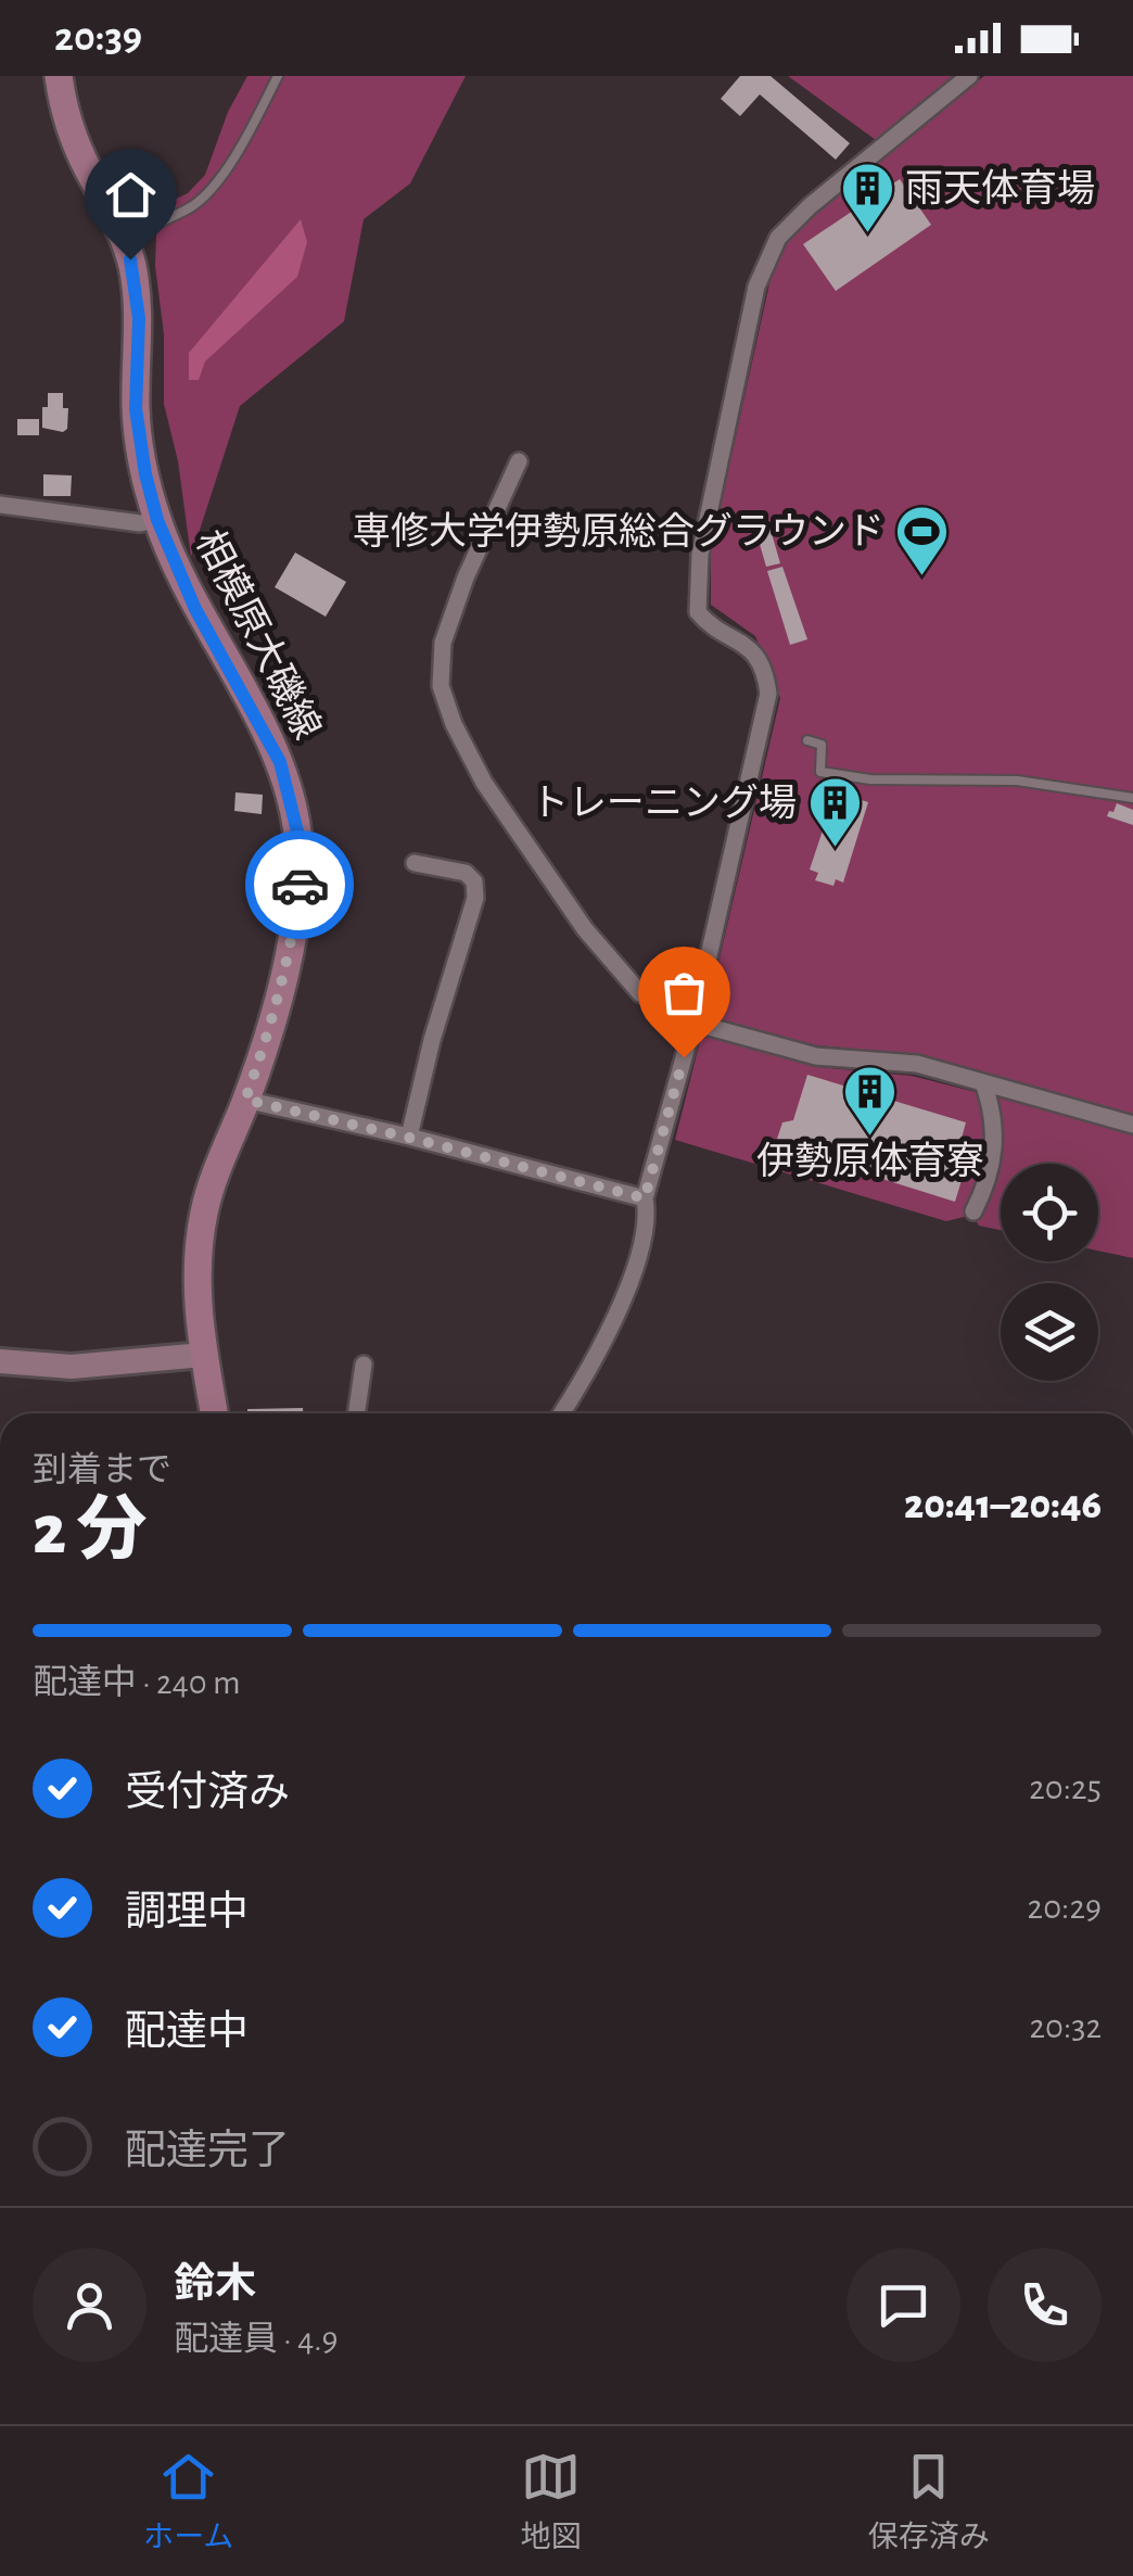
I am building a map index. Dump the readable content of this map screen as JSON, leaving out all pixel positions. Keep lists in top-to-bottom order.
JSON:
{
  "streets": {
    "main road": ["相模原大磯線"]
  },
  "places": {
    "building": ["雨天体育場", "トレーニング場", "伊勢原体育寮"],
    "sports": ["専修大学伊勢原総合グラウンド"]
  },
  "page": {
    "status": "20:39",
    "heading": ["2 分", "到着まで", "20:41–20:46"],
    "panel": ["鈴木", "配達員 · 4.9"],
    "bar": "配達中 · 240 m",
    "list": [
      ["受付済み", "20:25"],
      ["調理中", "20:29"],
      ["配達中", "20:32"],
      "配達完了"
    ],
    "tabs": ["ホーム", "地図", "保存済み"]
  }
}
